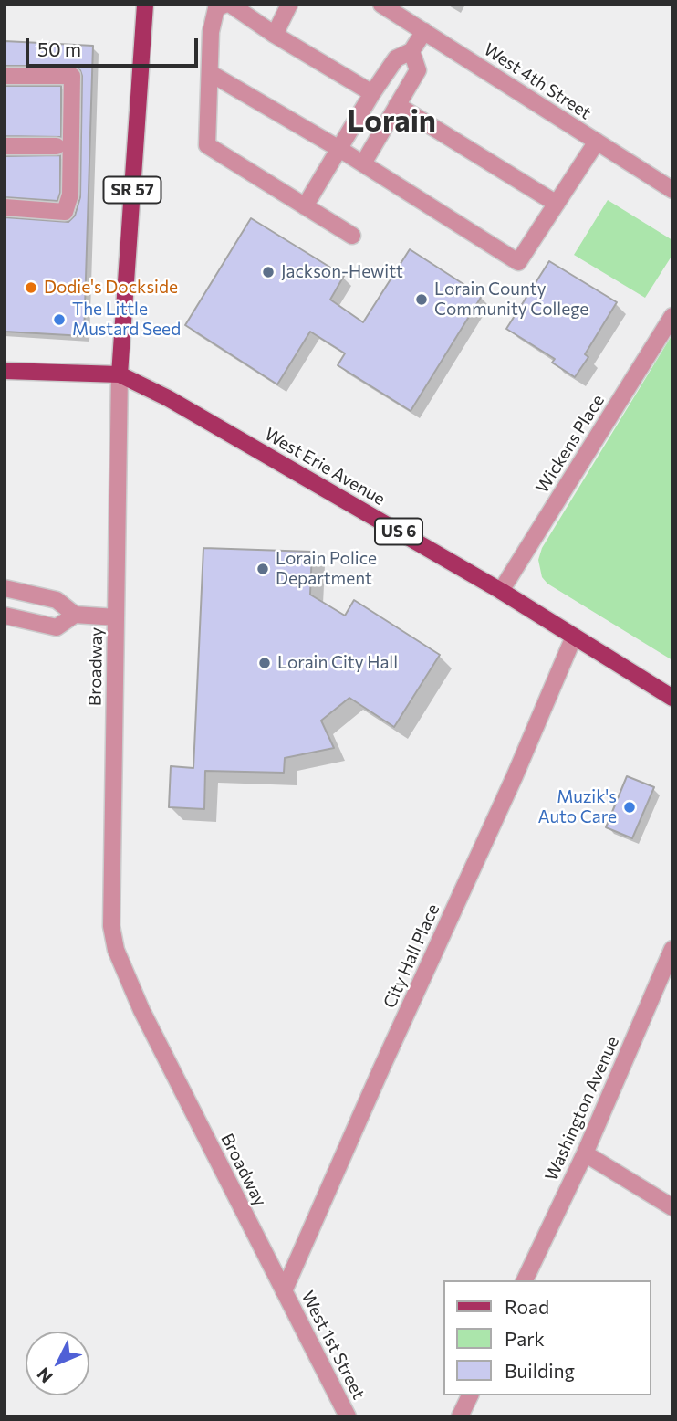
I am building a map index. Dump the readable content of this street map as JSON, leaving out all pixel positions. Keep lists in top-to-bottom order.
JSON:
{
  "streets": {
    "main road": [
      "SR 57",
      "West Erie Avenue",
      "US 6",
      "Broadway"
    ],
    "street": [
      "West 4th Street",
      "Wickens Place",
      "City Hall Place",
      "Washington Avenue",
      "West 1st Street"
    ]
  },
  "crossings": [
    ["Wickens Place", "West Erie Avenue"],
    ["West Erie Avenue", "US 6"],
    ["West Erie Avenue", "Broadway"],
    ["West Erie Avenue", "City Hall Place"],
    ["US 6", "Broadway"],
    ["Broadway", "City Hall Place"],
    ["Broadway", "West 1st Street"],
    ["City Hall Place", "West 1st Street"]
  ],
  "districts": ["Lorain"],
  "places": [
    "Jackson-Hewitt",
    "Dodie's Dockside",
    "Lorain County Community College",
    "The Little Mustard Seed",
    "Lorain Police Department",
    "Lorain City Hall",
    "Muzik's Auto Care"
  ],
  "legend": ["Road", "Park", "Building"],
  "scale_bar": "50 m",
  "north": "bottom left"
}
